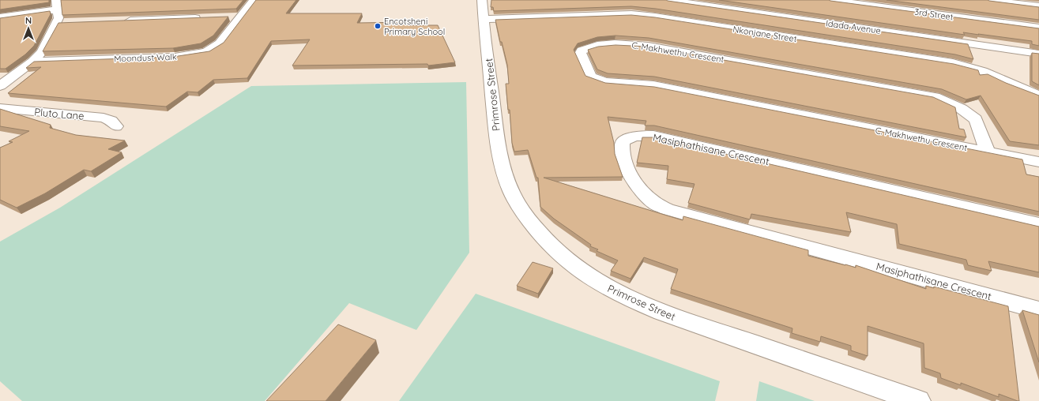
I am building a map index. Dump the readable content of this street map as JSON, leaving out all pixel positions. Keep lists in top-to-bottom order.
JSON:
{
  "streets": {
    "street": [
      "3rd Street",
      "Idada Avenue",
      "Nkonjane Street",
      "C. Makhwethu Crescent",
      "Moondust Walk",
      "Primrose Street",
      "Pluto Lane",
      "Masiphathisane Crescent"
    ]
  },
  "crossings": [
    ["Nkonjane Street", "Primrose Street"]
  ],
  "places": ["Encotsheni Primary School"],
  "north": "top"
}
